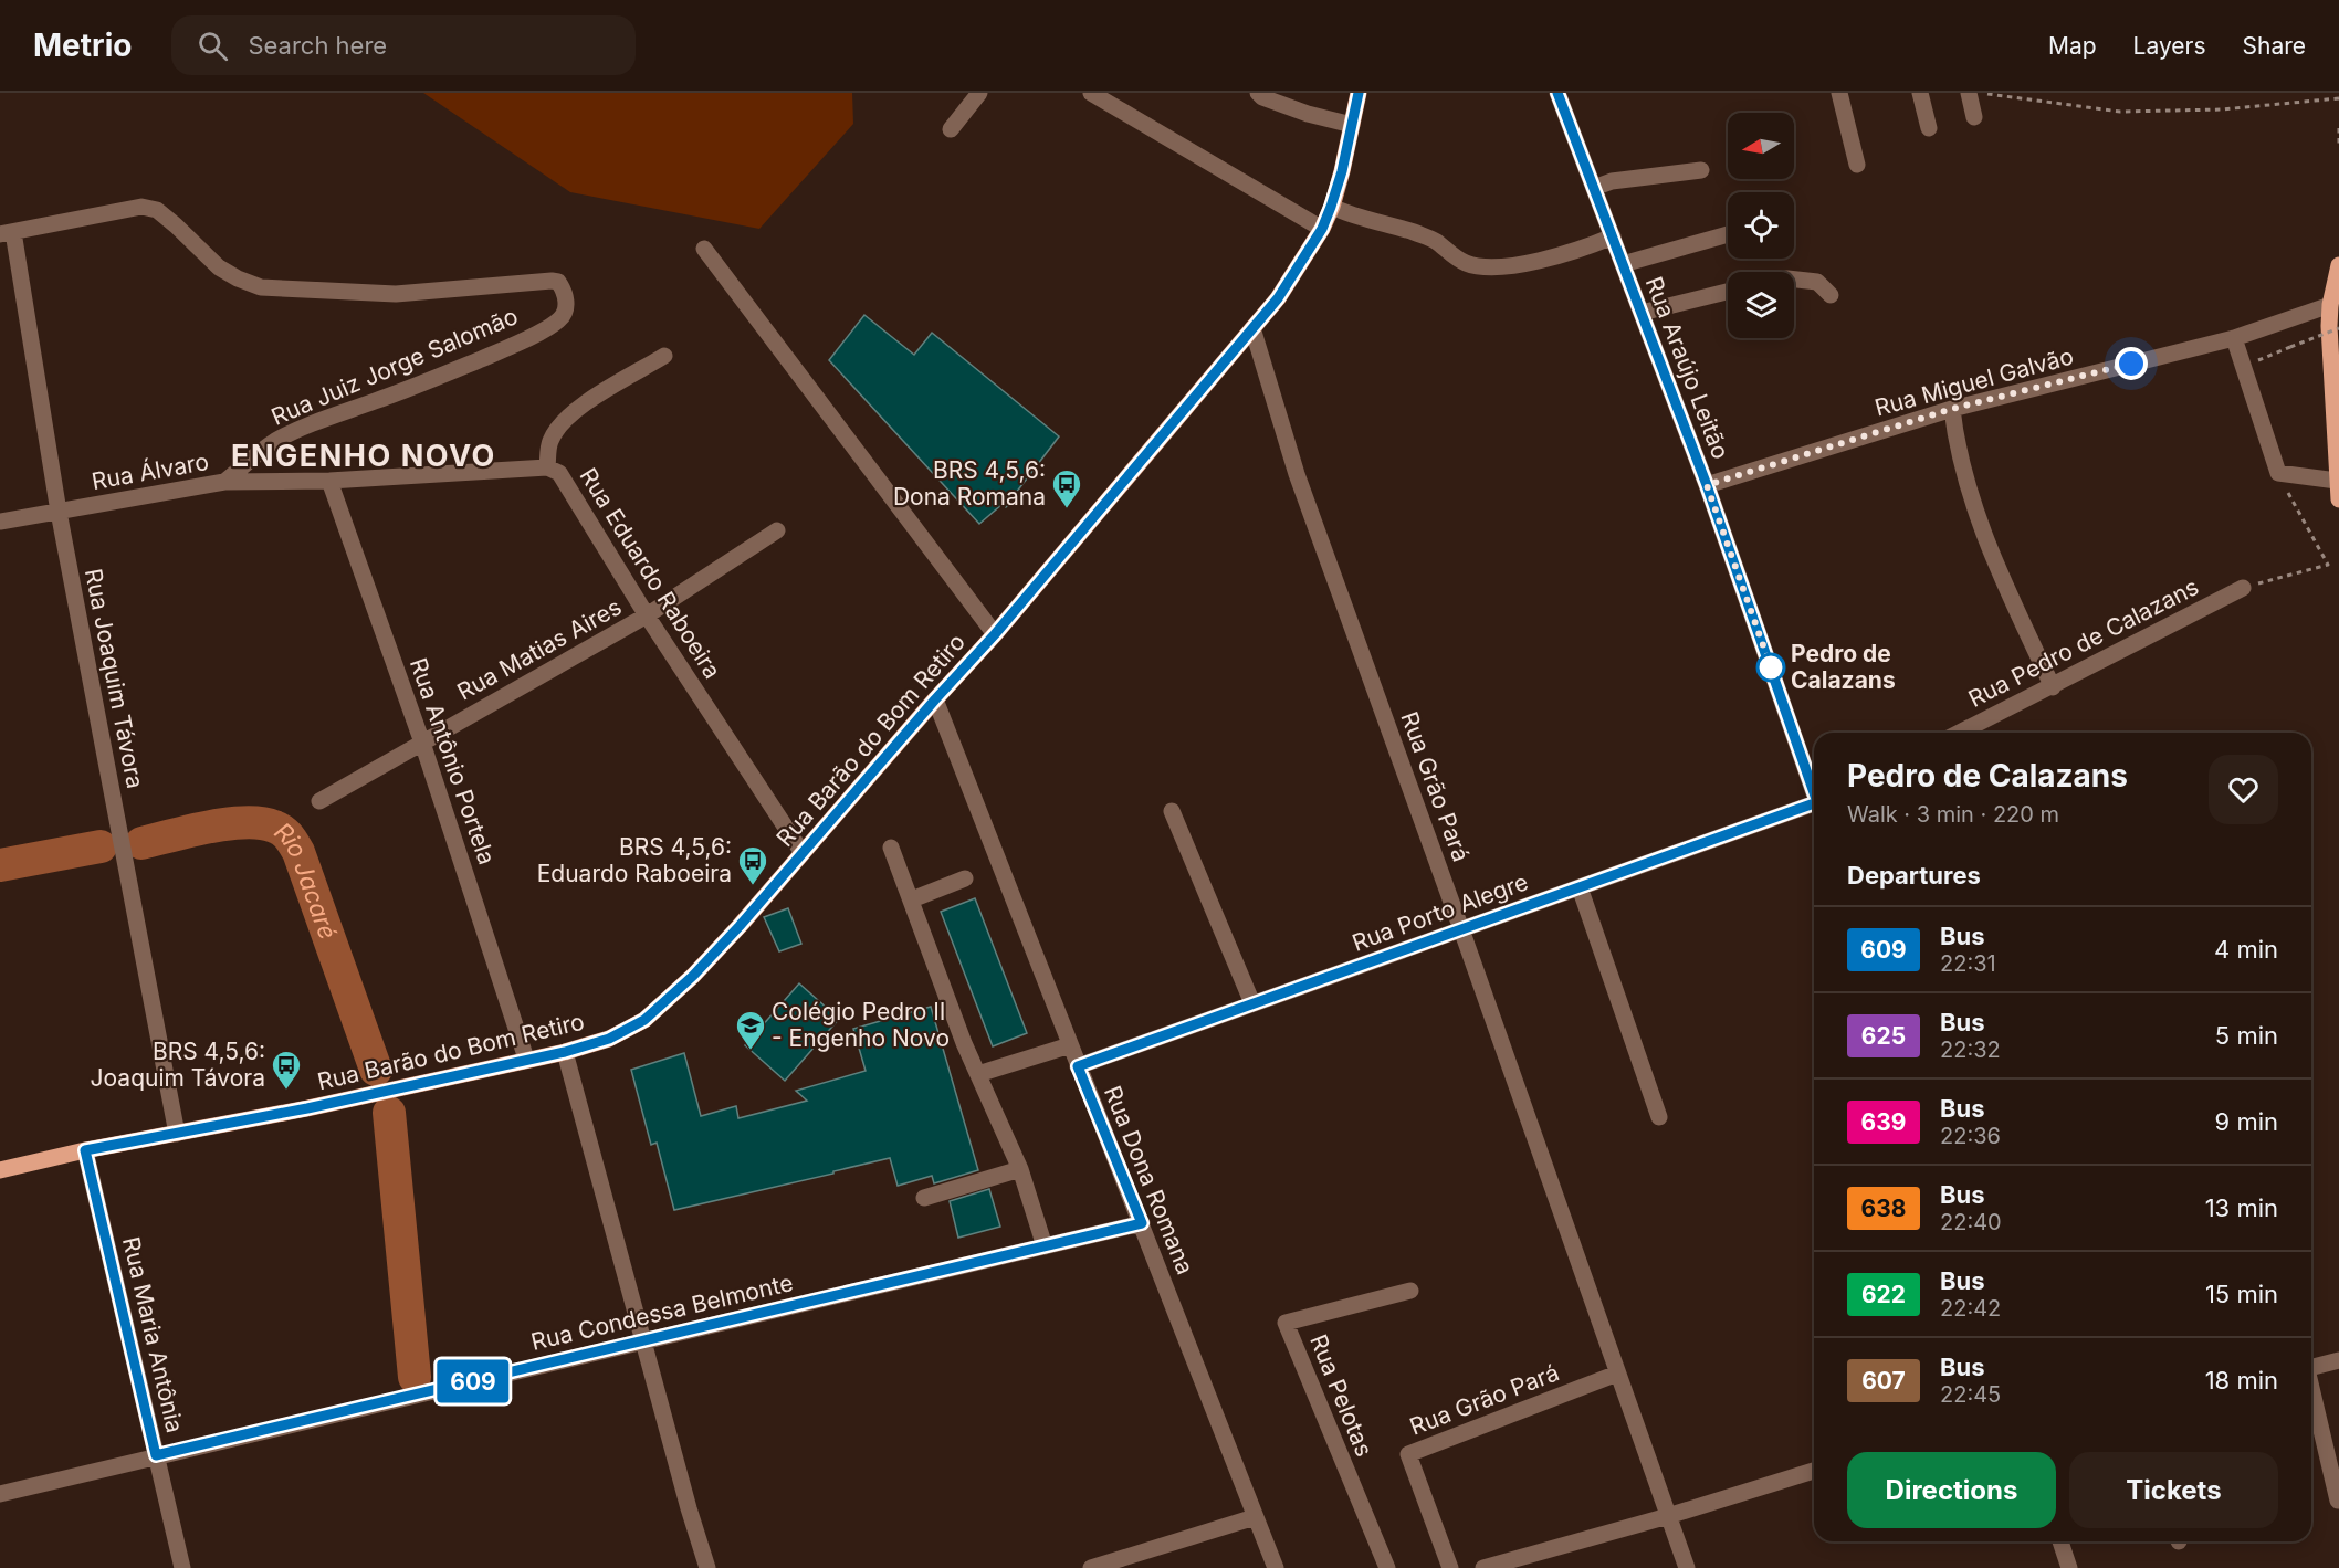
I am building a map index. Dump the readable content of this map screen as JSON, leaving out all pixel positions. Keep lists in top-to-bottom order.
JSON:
{
  "streets": {
    "main road": ["Rua Barão do Bom Retiro"],
    "street": [
      "Rua Juiz Jorge Salomão",
      "Rua Araújo Leitão",
      "Rua Miguel Galvão",
      "Rua Álvaro",
      "Rua Eduardo Raboeira",
      "Rua Pedro de Calazans",
      "Rua Matias Aires",
      "Rua Joaquim Távora",
      "Rua Antônio Portela",
      "Rua Grão Pará",
      "Rua Porto Alegre",
      "Rua Dona Romana",
      "Rua Condessa Belmonte",
      "Rua Maria Antônia",
      "Rua Pelotas"
    ]
  },
  "crossings": [
    ["Rua Juiz Jorge Salomão", "Rua Álvaro"],
    ["Rua Juiz Jorge Salomão", "Rua Joaquim Távora"],
    ["Rua Araújo Leitão", "Rua Miguel Galvão"],
    ["Rua Álvaro", "Rua Eduardo Raboeira"],
    ["Rua Álvaro", "Rua Joaquim Távora"],
    ["Rua Álvaro", "Rua Antônio Portela"],
    ["Rua Eduardo Raboeira", "Rua Matias Aires"],
    ["Rua Eduardo Raboeira", "Rua Barão do Bom Retiro"],
    ["Rua Matias Aires", "Rua Antônio Portela"],
    ["Rua Joaquim Távora", "Rua Barão do Bom Retiro"],
    ["Rua Barão do Bom Retiro", "Rua Antônio Portela"],
    ["Rua Barão do Bom Retiro", "Rua Grão Pará"],
    ["Rua Barão do Bom Retiro", "Rua Dona Romana"],
    ["Rua Barão do Bom Retiro", "Rua Maria Antônia"],
    ["Rua Grão Pará", "Rua Porto Alegre"],
    ["Rua Porto Alegre", "Rua Dona Romana"],
    ["Rua Dona Romana", "Rua Condessa Belmonte"],
    ["Rua Condessa Belmonte", "Rua Maria Antônia"]
  ],
  "districts": ["ENGENHO NOVO"],
  "water": ["Rio Jacaré"],
  "places": {
    "bus stop": ["BRS 4,5,6: Dona Romana", "BRS 4,5,6: Eduardo Raboeira", "BRS 4,5,6: Joaquim Távora"],
    "other": ["Pedro de Calazans"],
    "school or university": ["Colégio Pedro II - Engenho Novo"]
  },
  "lines": ["bus line 609"],
  "north": "left",
  "page": {
    "header": "Metrio",
    "search": "Search here",
    "nav": ["Map", "Layers", "Share"],
    "on_map": "609",
    "heading": [
      ["Pedro de Calazans", "Walk · 3 min · 220 m"],
      "Departures"
    ],
    "list": [
      {
        "mark": "609",
        "name": "Bus",
        "note": "22:31",
        "value": "4 min"
      },
      {
        "mark": "625",
        "name": "Bus",
        "note": "22:32",
        "value": "5 min"
      },
      {
        "mark": "639",
        "name": "Bus",
        "note": "22:36",
        "value": "9 min"
      },
      {
        "mark": "638",
        "name": "Bus",
        "note": "22:40",
        "value": "13 min"
      },
      {
        "mark": "622",
        "name": "Bus",
        "note": "22:42",
        "value": "15 min"
      },
      {
        "mark": "607",
        "name": "Bus",
        "note": "22:45",
        "value": "18 min"
      }
    ],
    "buttons": ["Directions", "Tickets"]
  }
}
